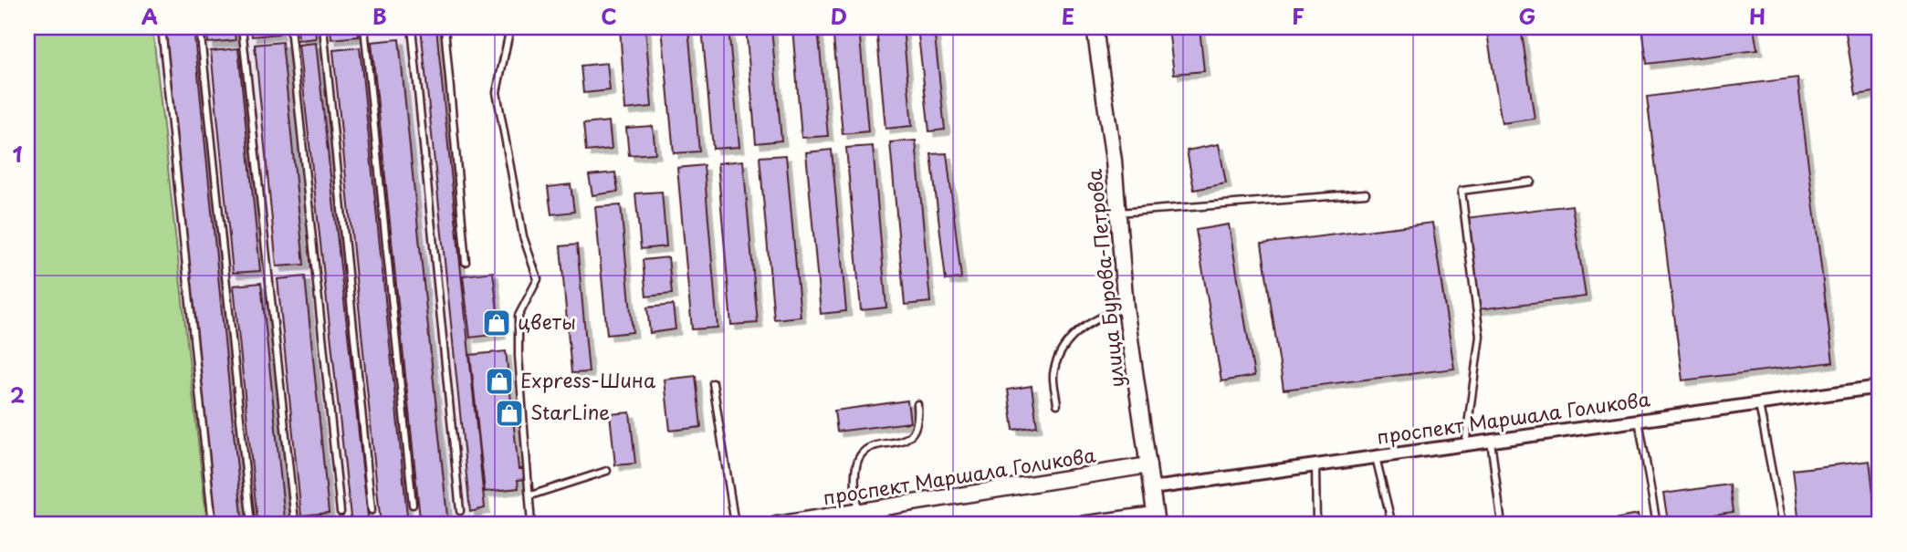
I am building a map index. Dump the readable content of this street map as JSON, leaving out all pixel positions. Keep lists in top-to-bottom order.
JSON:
{
  "streets": {
    "main road": ["улица Бурова-Петрова", "проспект Маршала Голикова"]
  },
  "crossings": [
    ["улица Бурова-Петрова", "проспект Маршала Голикова"]
  ],
  "places": {
    "shop": ["цветы", "Express-Шина", "StarLine"]
  },
  "grid": {
    "columns": [
      "A",
      "B",
      "C",
      "D",
      "E",
      "F",
      "G",
      "H"
    ],
    "rows": ["1", "2"]
  }
}
